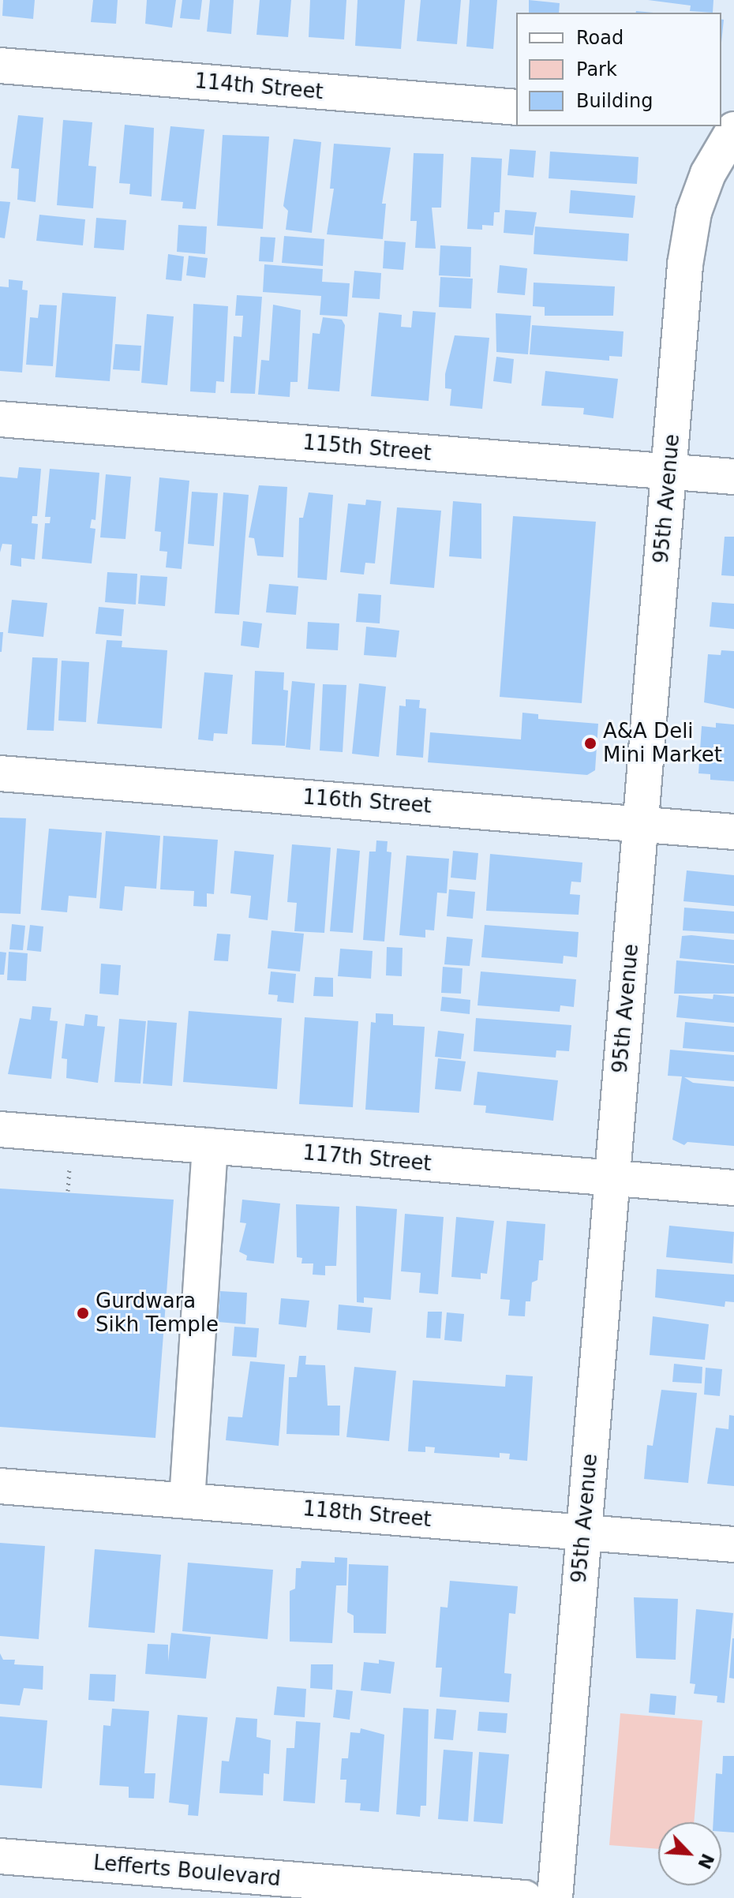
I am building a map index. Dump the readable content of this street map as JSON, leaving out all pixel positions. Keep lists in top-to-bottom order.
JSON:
{
  "streets": {
    "street": [
      "114th Street",
      "115th Street",
      "95th Avenue",
      "116th Street",
      "117th Street",
      "118th Street",
      "Lefferts Boulevard"
    ]
  },
  "crossings": [
    ["115th Street", "95th Avenue"],
    ["95th Avenue", "116th Street"],
    ["95th Avenue", "117th Street"],
    ["95th Avenue", "118th Street"]
  ],
  "places": ["A&A Deli Mini Market", "Gurdwara Sikh Temple"],
  "legend": ["Road", "Park", "Building"],
  "north": "bottom right"
}
